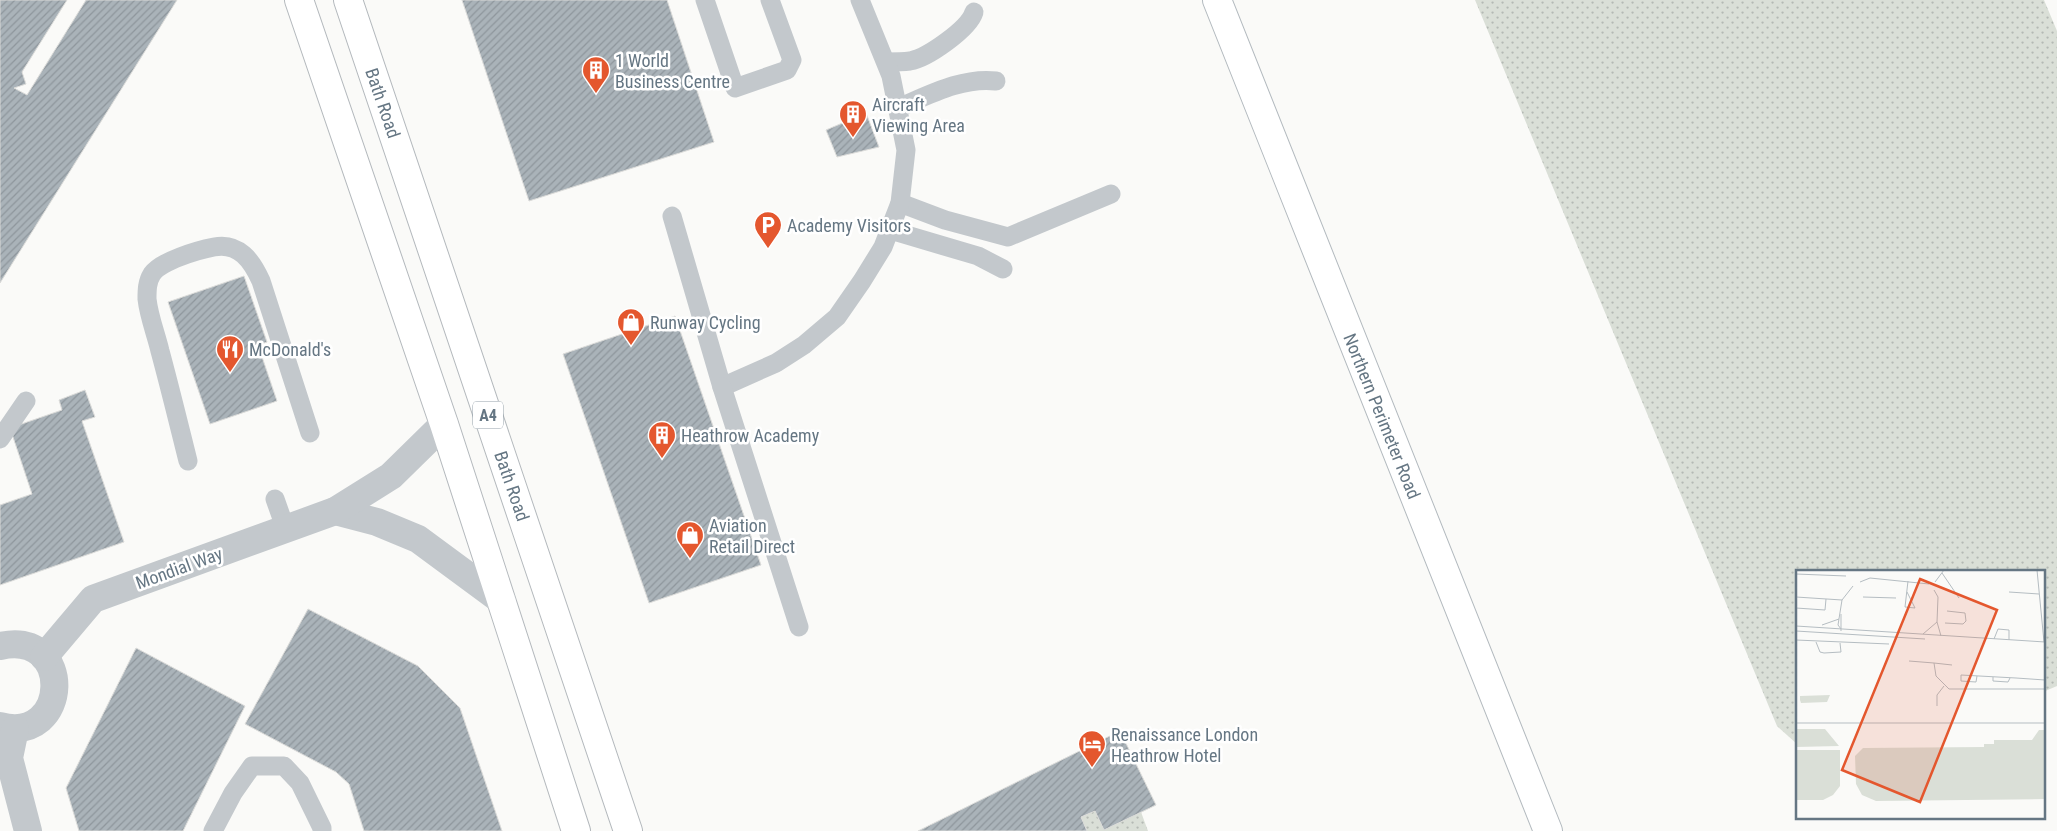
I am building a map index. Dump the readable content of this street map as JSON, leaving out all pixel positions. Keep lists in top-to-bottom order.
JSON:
{
  "streets": {
    "main road": ["Bath Road", "A4", "Northern Perimeter Road"],
    "street": ["Mondial Way"]
  },
  "places": {
    "building": ["1 World Business Centre", "Aircraft Viewing Area", "Heathrow Academy"],
    "parking": ["Academy Visitors"],
    "shop": ["Runway Cycling", "Aviation Retail Direct"],
    "restaurant": ["McDonald's"],
    "hotel": ["Renaissance London Heathrow Hotel"]
  }
}
